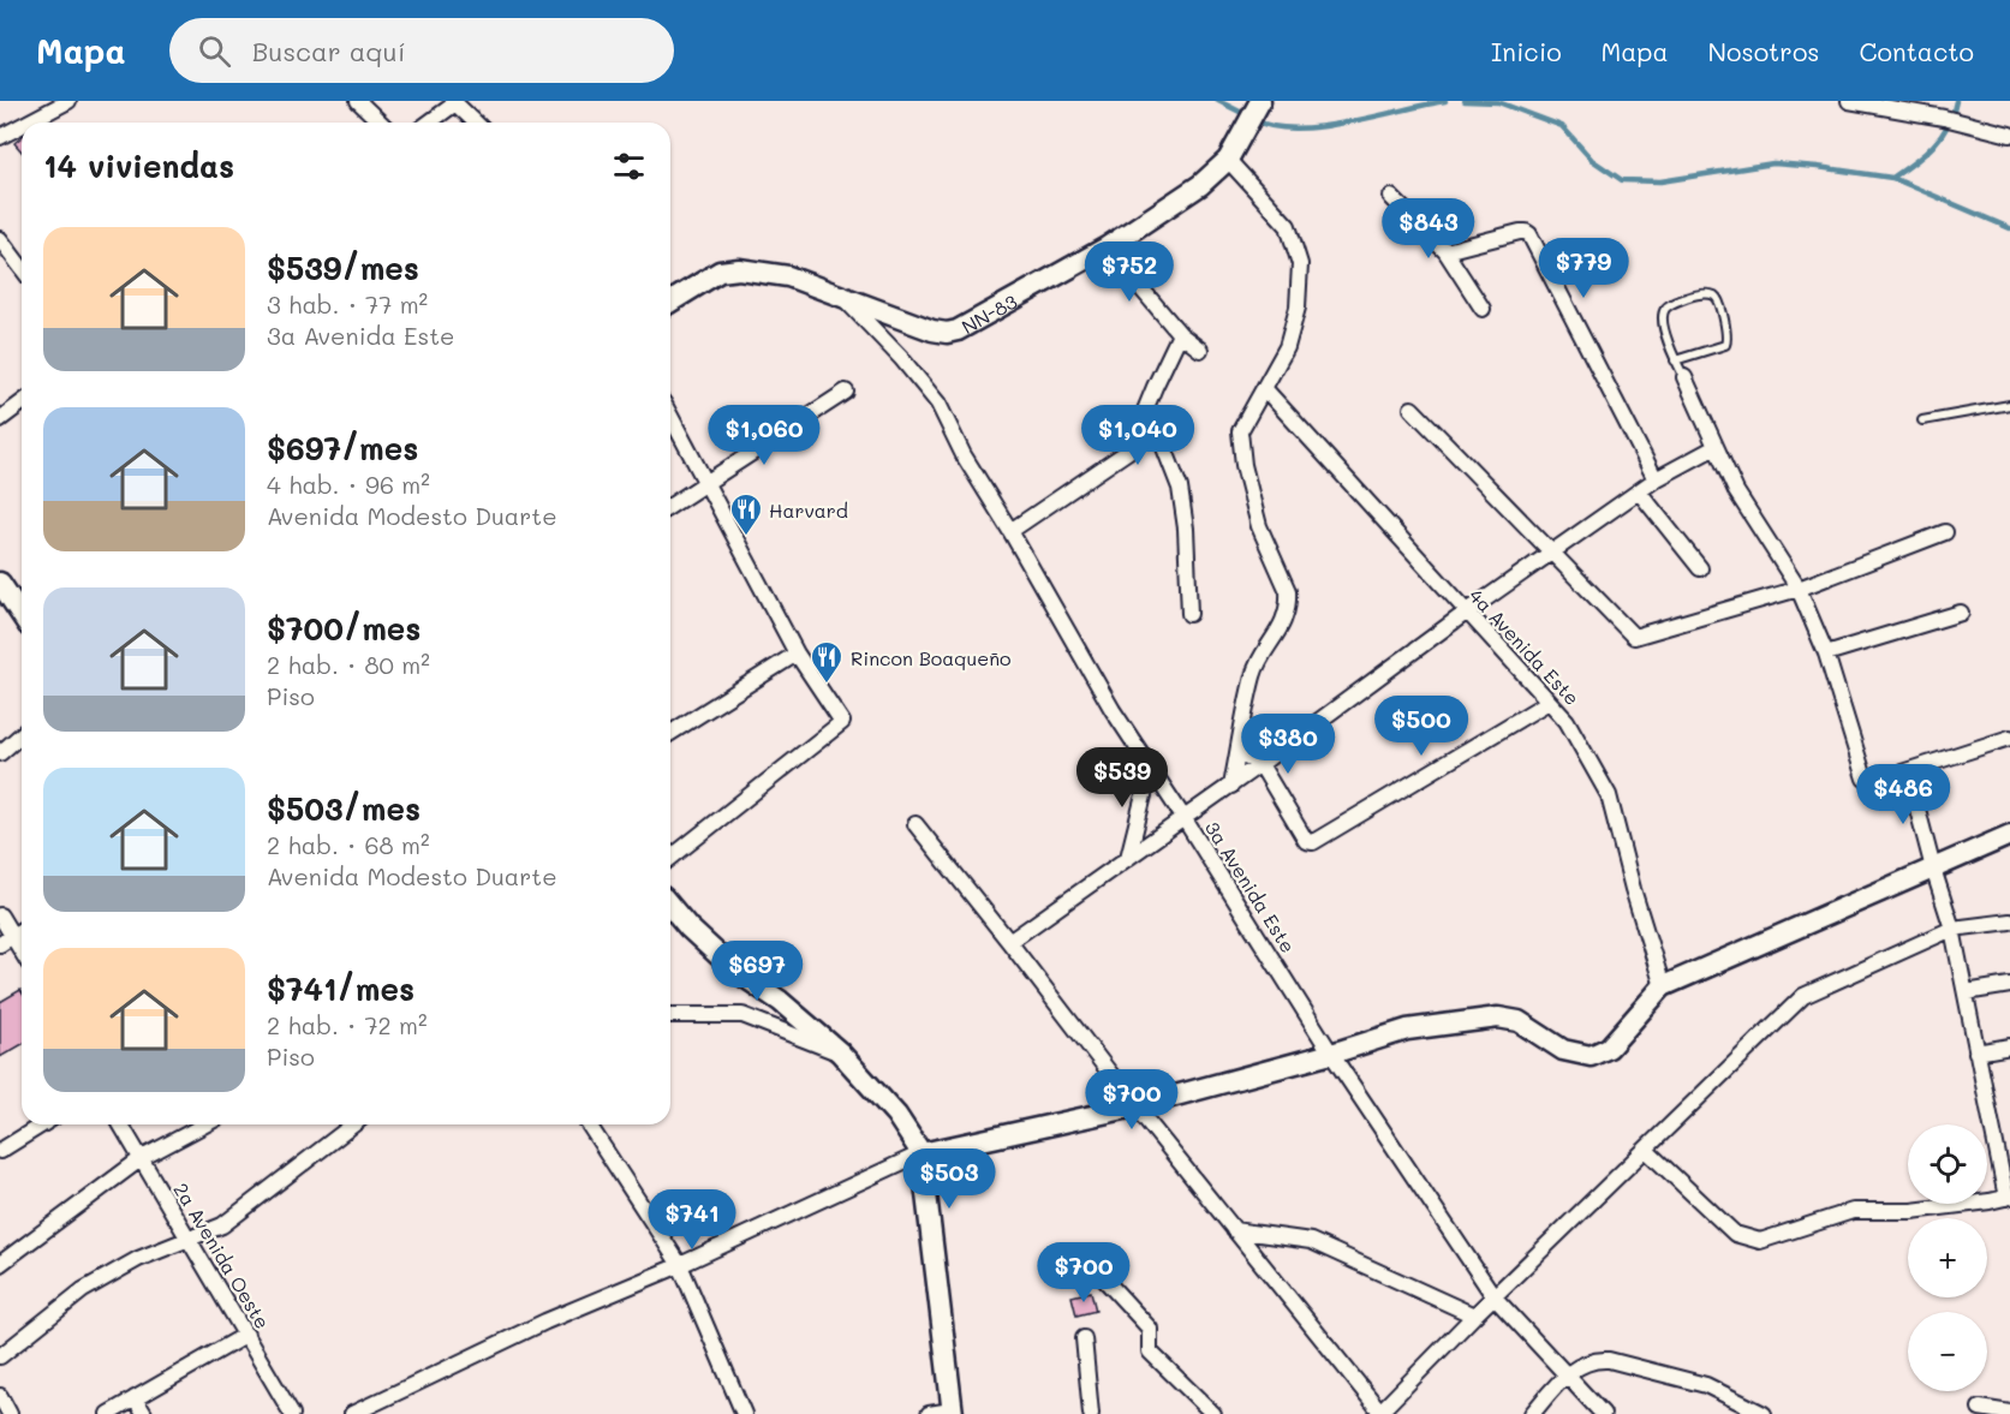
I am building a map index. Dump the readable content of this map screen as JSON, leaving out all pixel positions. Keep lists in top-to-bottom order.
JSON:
{
  "streets": {
    "main road": ["NN-83"],
    "street": ["4a Avenida Este", "3a Avenida Este", "2a Avenida Oeste"]
  },
  "crossings": [
    ["NN-83", "3a Avenida Este"]
  ],
  "places": {
    "restaurant": ["Harvard", "Rincon Boaqueño"]
  },
  "page": {
    "header": "Mapa",
    "search": "Buscar aquí",
    "nav": [
      "Inicio",
      "Mapa",
      "Nosotros",
      "Contacto"
    ],
    "heading": "14 viviendas",
    "price": [
      "$843",
      "$779",
      "$752",
      "$1,060",
      "$1,040",
      "$500",
      "$380",
      "$539",
      "$486",
      "$697",
      "$700",
      "$503",
      "$741",
      "$700"
    ],
    "list": [
      {
        "name": "$539/mes",
        "note": "3 hab. · 77 m² · 3a Avenida Este"
      },
      {
        "name": "$697/mes",
        "note": "4 hab. · 96 m² · Avenida Modesto Duarte"
      },
      {
        "name": "$700/mes",
        "note": "2 hab. · 80 m² · Piso"
      },
      {
        "name": "$503/mes",
        "note": "2 hab. · 68 m² · Avenida Modesto Duarte"
      },
      {
        "name": "$741/mes",
        "note": "2 hab. · 72 m² · Piso"
      }
    ],
    "map_buttons": ["+", "−"]
  }
}
